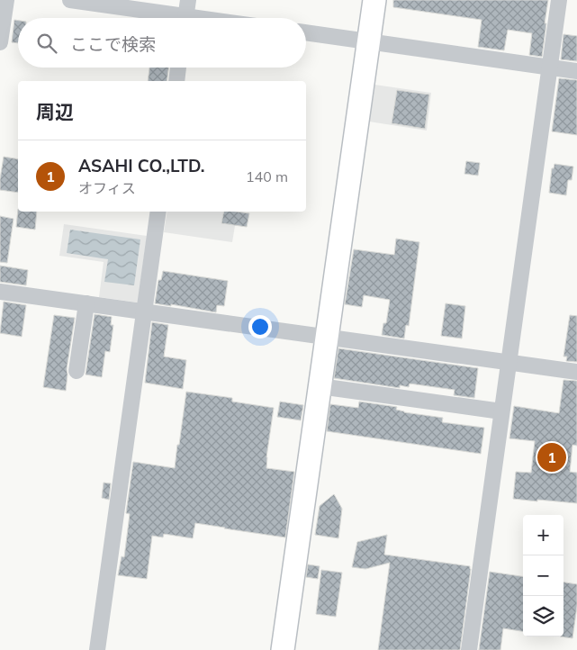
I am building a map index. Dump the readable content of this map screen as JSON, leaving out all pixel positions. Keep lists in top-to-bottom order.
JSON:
{
  "page": {
    "search": "ここで検索",
    "heading": "周辺",
    "list": [
      {
        "mark": "1",
        "name": "ASAHI CO.,LTD.",
        "note": "オフィス",
        "value": "140 m"
      }
    ],
    "pins": "1",
    "map_buttons": ["+", "−"]
  }
}
